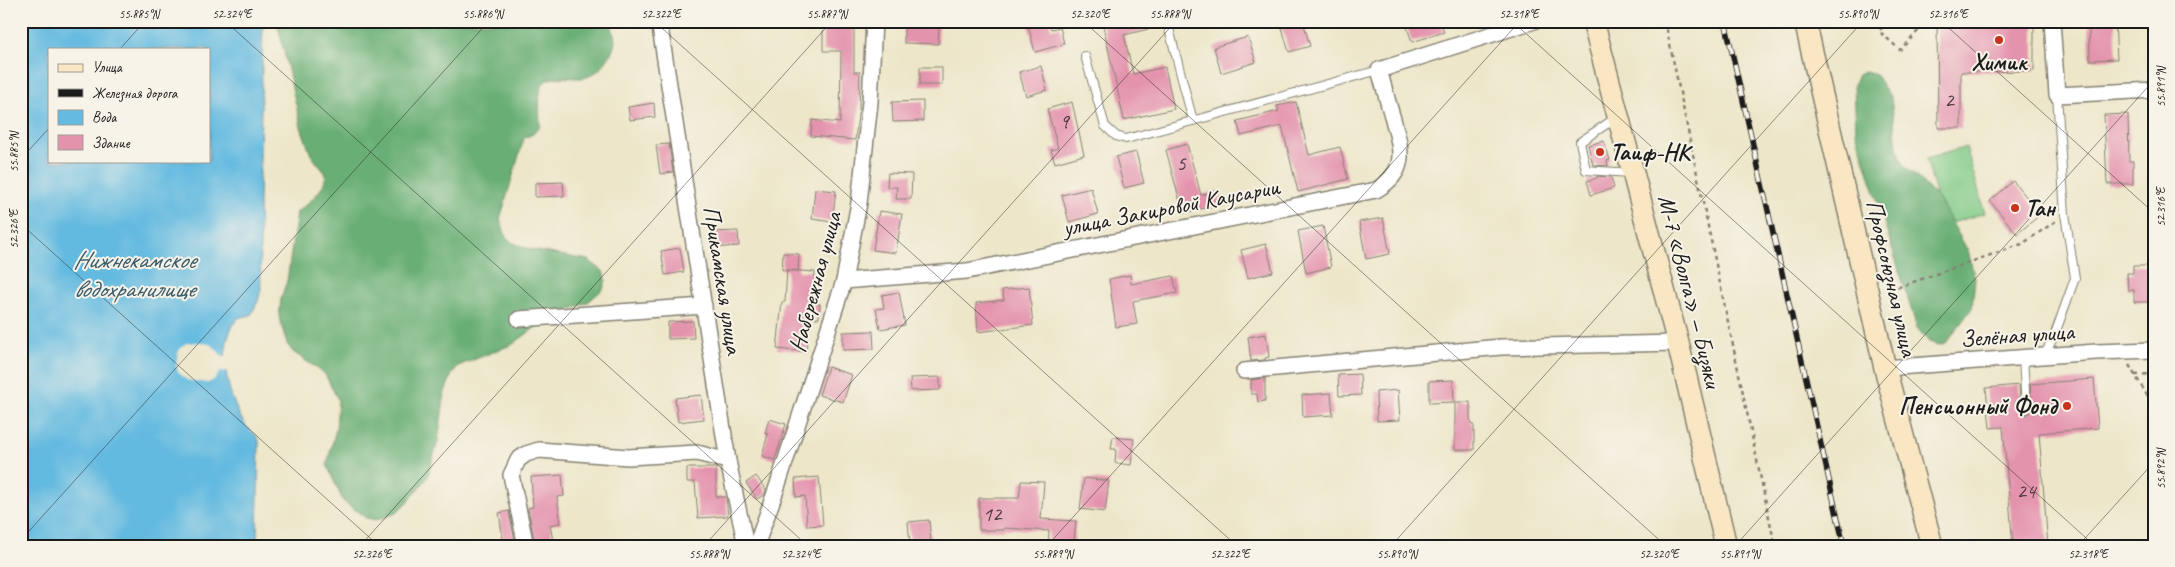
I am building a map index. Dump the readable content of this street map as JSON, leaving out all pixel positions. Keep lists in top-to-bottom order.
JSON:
{
  "streets": {
    "main road": ["Профсоюзная улица", "М-7 «Волга» — Бизяки"],
    "street": [
      "улица Закировой Каусарии",
      "Прикамская улица",
      "Набережная улица",
      "Зелёная улица"
    ]
  },
  "crossings": [
    ["улица Закировой Каусарии", "Набережная улица"],
    ["Профсоюзная улица", "Зелёная улица"]
  ],
  "water": ["Нижнекамское водохранилище"],
  "places": [
    "Химик",
    "Таиф-НК",
    "Тан",
    "Пенсионный Фонд"
  ],
  "house_numbers": [
    "2",
    "9",
    "5",
    "24",
    "12"
  ],
  "legend": [
    "Улица",
    "Железная дорога",
    "Вода",
    "Здание"
  ],
  "coordinates": [
    "55.885°N",
    "52.324°E",
    "55.886°N",
    "52.322°E",
    "55.887°N",
    "52.320°E",
    "55.888°N",
    "52.318°E",
    "55.890°N",
    "52.316°E",
    "55.891°N",
    "52.326°E",
    "55.892°N",
    "55.889°N"
  ]
}
